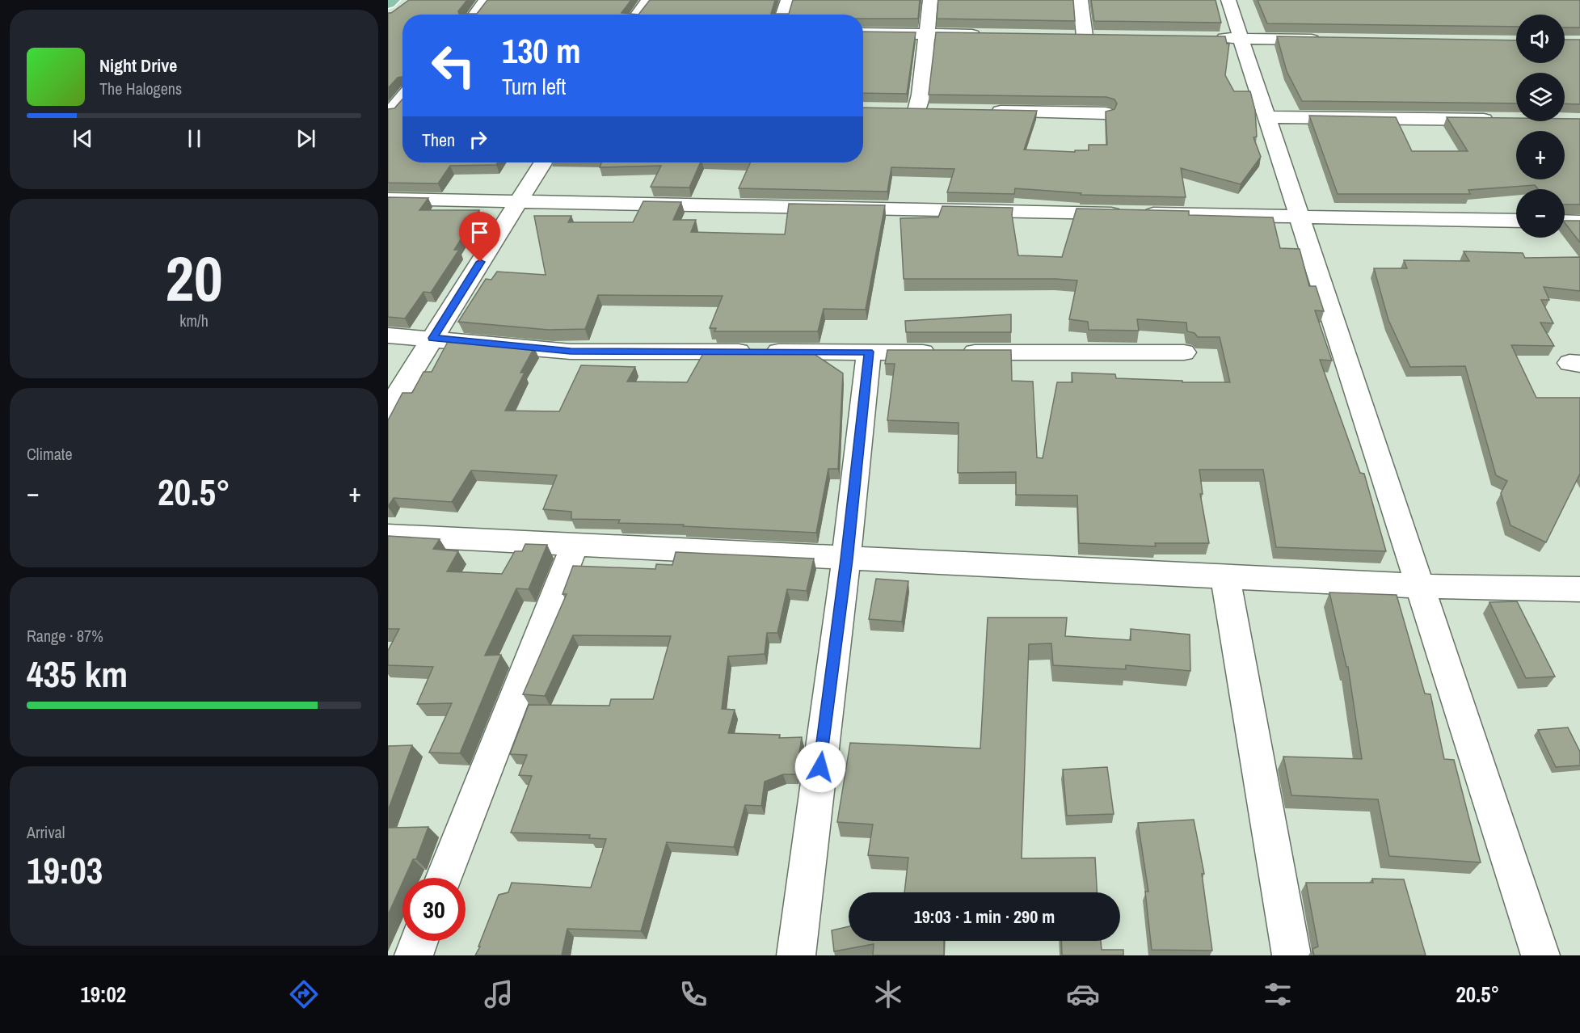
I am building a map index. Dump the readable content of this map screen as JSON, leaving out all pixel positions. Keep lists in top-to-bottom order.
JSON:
{
  "page": {
    "map_buttons": ["+", "−"],
    "turn": ["130 m", "Turn left"],
    "song": ["Night Drive", "The Halogens"],
    "then": "Then",
    "tile": [
      ["20", "km/h"],
      "Climate",
      ["Range · 87%", "435 km"],
      ["Arrival", "19:03"]
    ],
    "heat": ["−", "20.5°", "+"],
    "limit": "30",
    "trip": "19:03 · 1 min · 290 m",
    "tabs": ["19:02", "20.5°"]
  }
}
